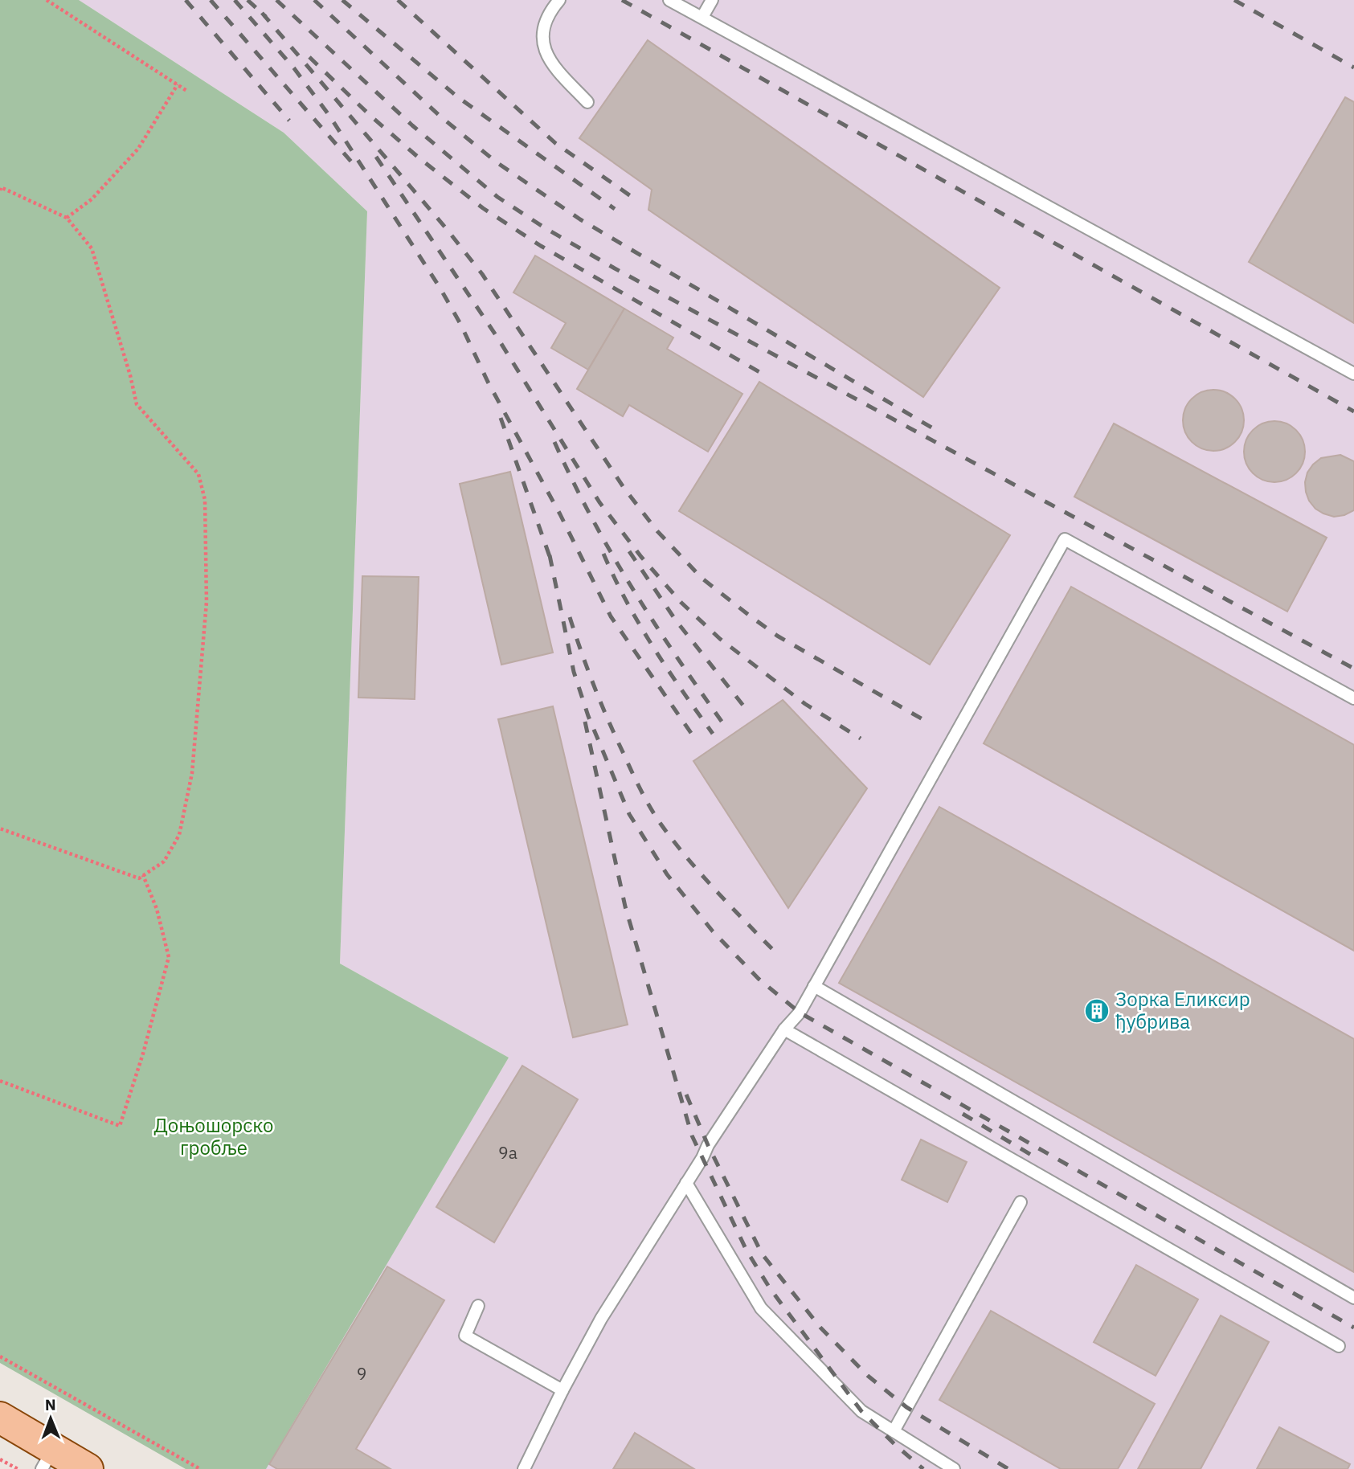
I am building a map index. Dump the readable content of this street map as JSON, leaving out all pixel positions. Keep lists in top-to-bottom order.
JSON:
{
  "parks": ["Доњошорско гробље"],
  "places": {
    "building": ["Зорка Еликсир ђубрива"]
  },
  "house_numbers": ["9a", "9"],
  "north": "top"
}
